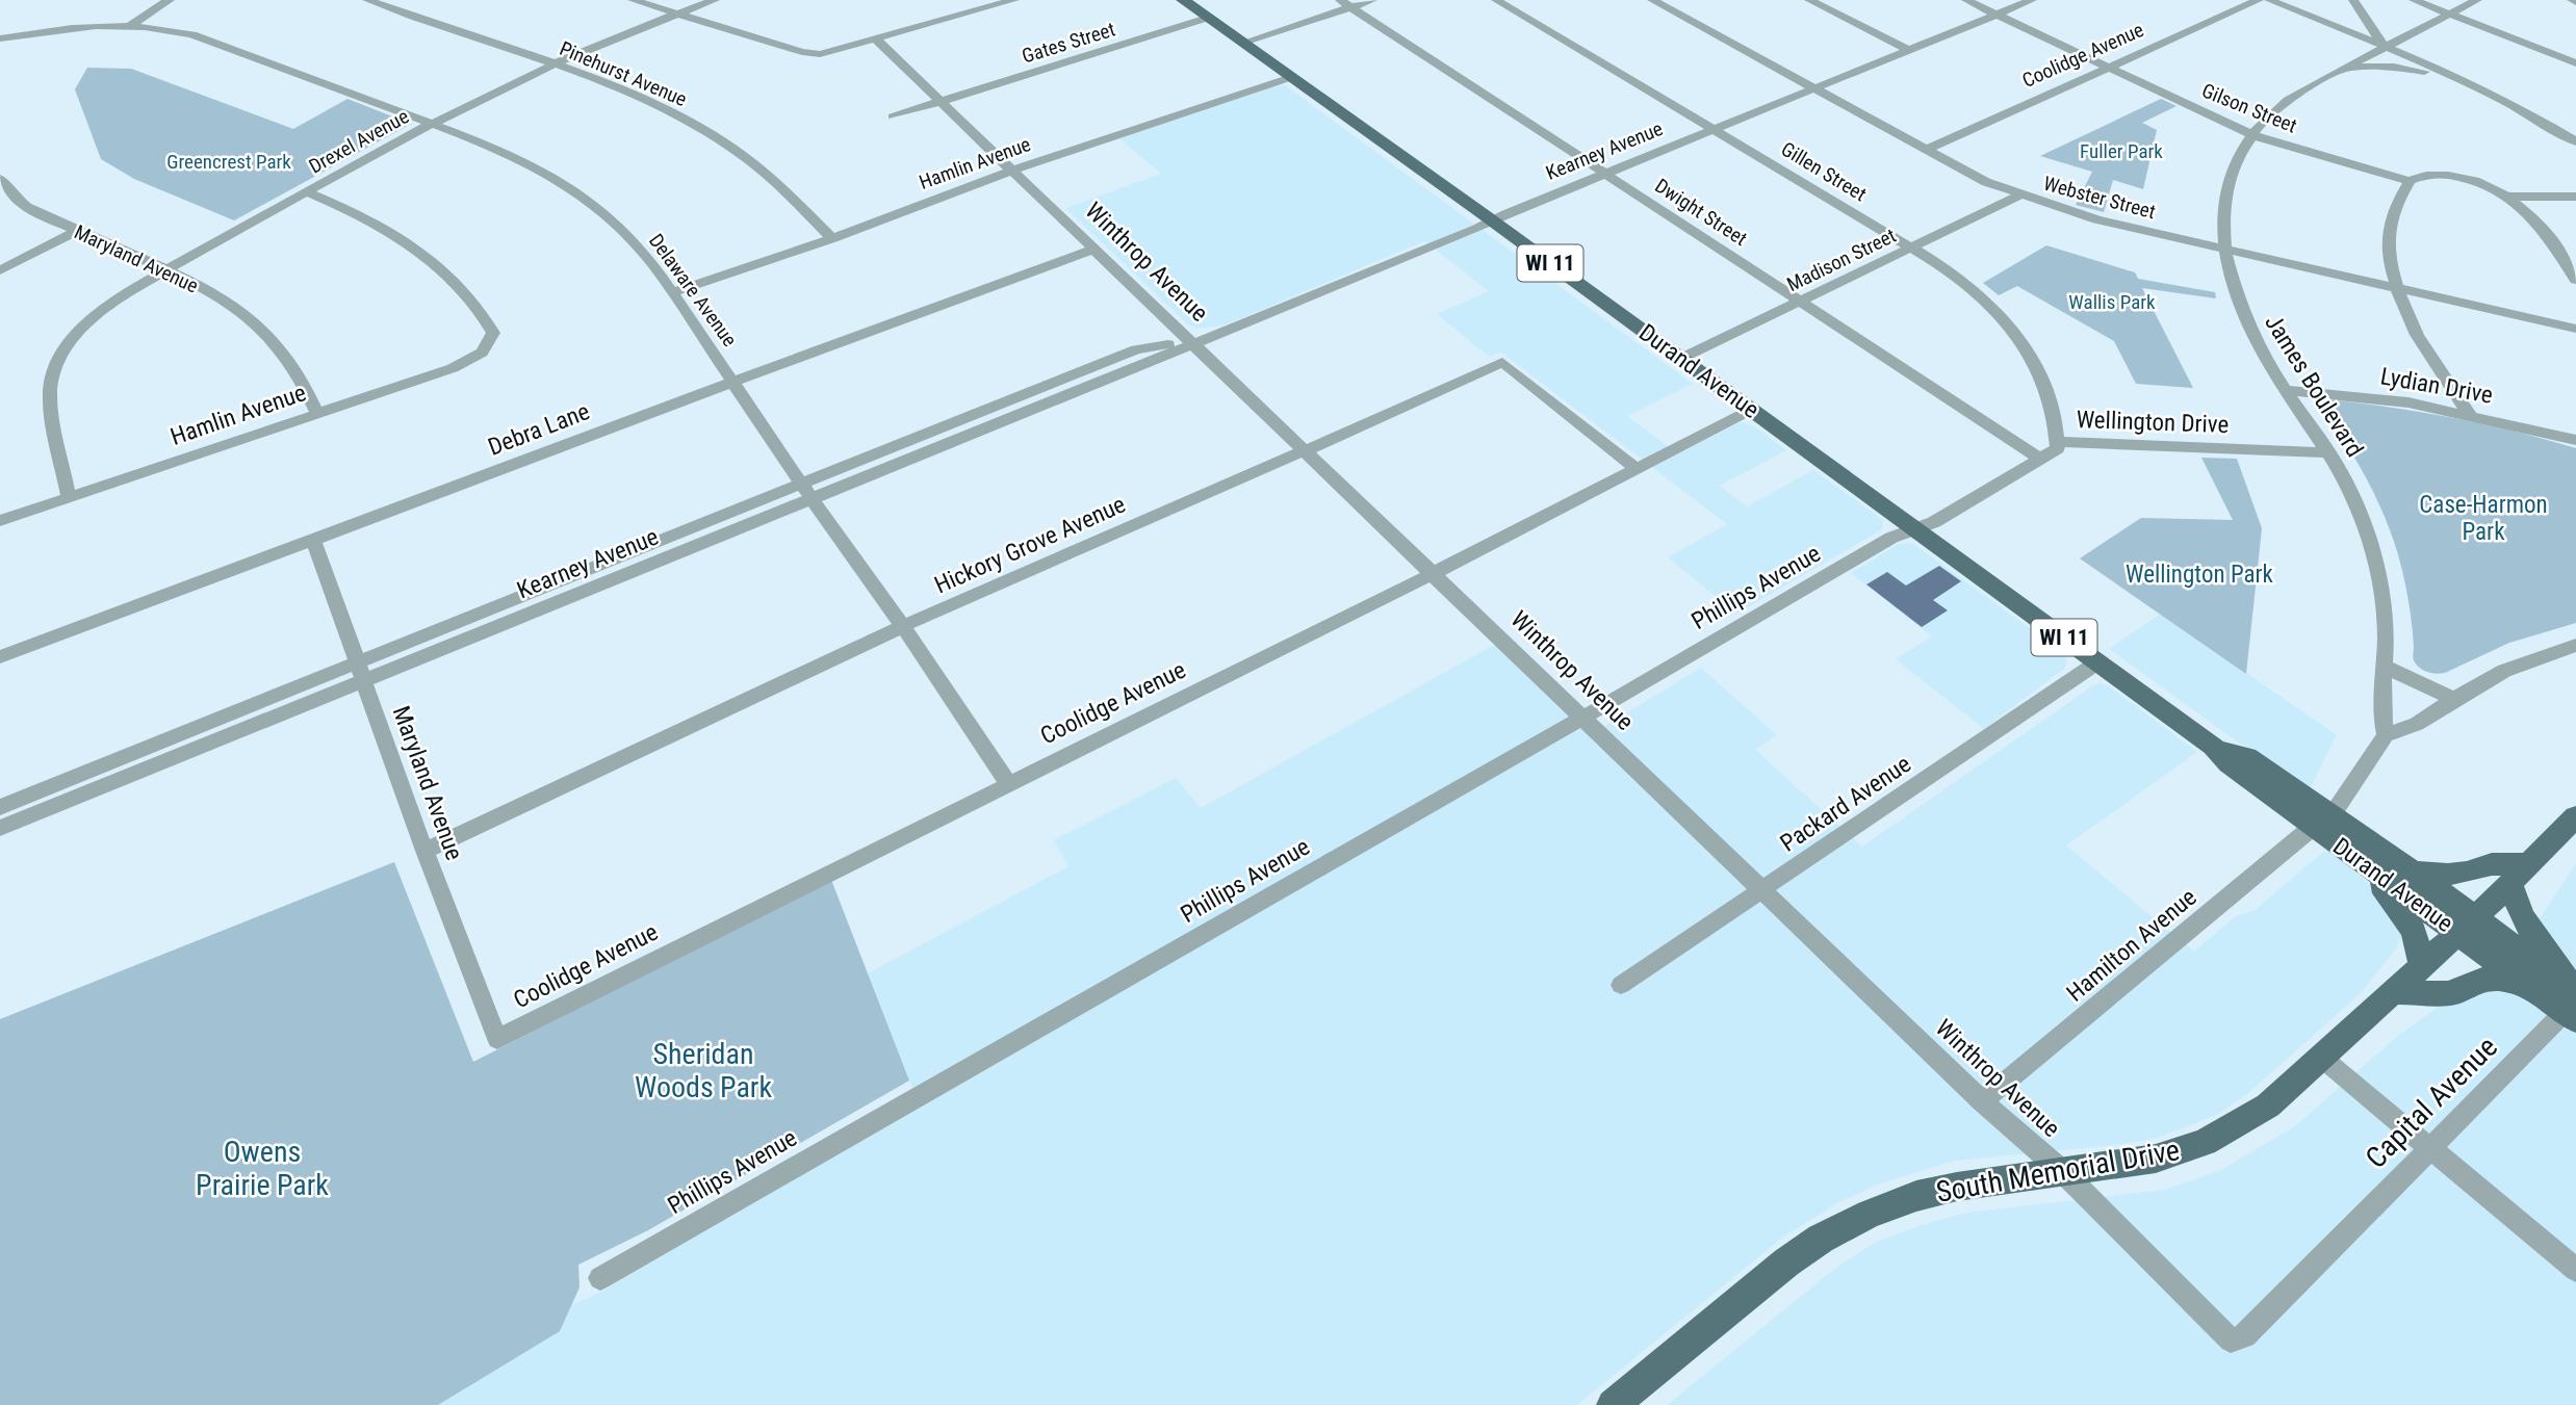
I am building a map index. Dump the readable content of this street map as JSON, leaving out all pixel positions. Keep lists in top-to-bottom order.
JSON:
{
  "streets": {
    "main road": ["WI 11", "Durand Avenue", "South Memorial Drive"],
    "street": [
      "Gates Street",
      "Coolidge Avenue",
      "Pinehurst Avenue",
      "Gilson Street",
      "Drexel Avenue",
      "Kearney Avenue",
      "Hamlin Avenue",
      "Gillen Street",
      "Webster Street",
      "Dwight Street",
      "Maryland Avenue",
      "Madison Street",
      "Winthrop Avenue",
      "Delaware Avenue",
      "James Boulevard",
      "Lydian Drive",
      "Wellington Drive",
      "Debra Lane",
      "Hickory Grove Avenue",
      "Phillips Avenue",
      "Packard Avenue",
      "Hamilton Avenue",
      "Capital Avenue"
    ]
  },
  "crossings": [
    ["Gates Street", "Winthrop Avenue"],
    ["Gates Street", "Durand Avenue"],
    ["Coolidge Avenue", "Gilson Street"],
    ["Coolidge Avenue", "Webster Street"],
    ["Coolidge Avenue", "Maryland Avenue"],
    ["Coolidge Avenue", "Winthrop Avenue"],
    ["Coolidge Avenue", "Delaware Avenue"],
    ["Coolidge Avenue", "Durand Avenue"],
    ["Coolidge Avenue", "Hickory Grove Avenue"],
    ["Pinehurst Avenue", "Drexel Avenue"],
    ["Pinehurst Avenue", "Hamlin Avenue"],
    ["Gilson Street", "Kearney Avenue"],
    ["Gilson Street", "James Boulevard"],
    ["Drexel Avenue", "Hamlin Avenue"],
    ["Drexel Avenue", "Maryland Avenue"],
    ["Drexel Avenue", "Delaware Avenue"],
    ["Kearney Avenue", "Gillen Street"],
    ["Kearney Avenue", "Webster Street"],
    ["Kearney Avenue", "Dwight Street"],
    ["Kearney Avenue", "Maryland Avenue"],
    ["Kearney Avenue", "Winthrop Avenue"],
    ["Kearney Avenue", "Delaware Avenue"],
    ["Kearney Avenue", "Durand Avenue"],
    ["Hamlin Avenue", "Maryland Avenue"],
    ["Hamlin Avenue", "Winthrop Avenue"],
    ["Hamlin Avenue", "Delaware Avenue"],
    ["Hamlin Avenue", "Durand Avenue"],
    ["Gillen Street", "Madison Street"],
    ["Gillen Street", "Wellington Drive"],
    ["Webster Street", "Madison Street"],
    ["Webster Street", "James Boulevard"],
    ["Dwight Street", "Madison Street"],
    ["Dwight Street", "Wellington Drive"],
    ["Maryland Avenue", "Debra Lane"],
    ["Maryland Avenue", "Hickory Grove Avenue"],
    ["Madison Street", "Durand Avenue"],
    ["Winthrop Avenue", "Debra Lane"],
    ["Winthrop Avenue", "Hickory Grove Avenue"],
    ["Winthrop Avenue", "Phillips Avenue"],
    ["Winthrop Avenue", "Packard Avenue"],
    ["Winthrop Avenue", "Hamilton Avenue"],
    ["Winthrop Avenue", "Capital Avenue"],
    ["Winthrop Avenue", "South Memorial Drive"],
    ["Delaware Avenue", "Debra Lane"],
    ["Delaware Avenue", "Hickory Grove Avenue"],
    ["Durand Avenue", "Wellington Drive"],
    ["Durand Avenue", "Phillips Avenue"],
    ["Durand Avenue", "Packard Avenue"],
    ["Durand Avenue", "Hamilton Avenue"],
    ["Durand Avenue", "Capital Avenue"],
    ["Durand Avenue", "South Memorial Drive"],
    ["James Boulevard", "Lydian Drive"],
    ["James Boulevard", "Wellington Drive"],
    ["James Boulevard", "Hamilton Avenue"],
    ["Wellington Drive", "Phillips Avenue"]
  ],
  "parks": [
    "Fuller Park",
    "Greencrest Park",
    "Wallis Park",
    "Case-Harmon Park",
    "Wellington Park",
    "Sheridan Woods Park",
    "Owens Prairie Park"
  ]
}
